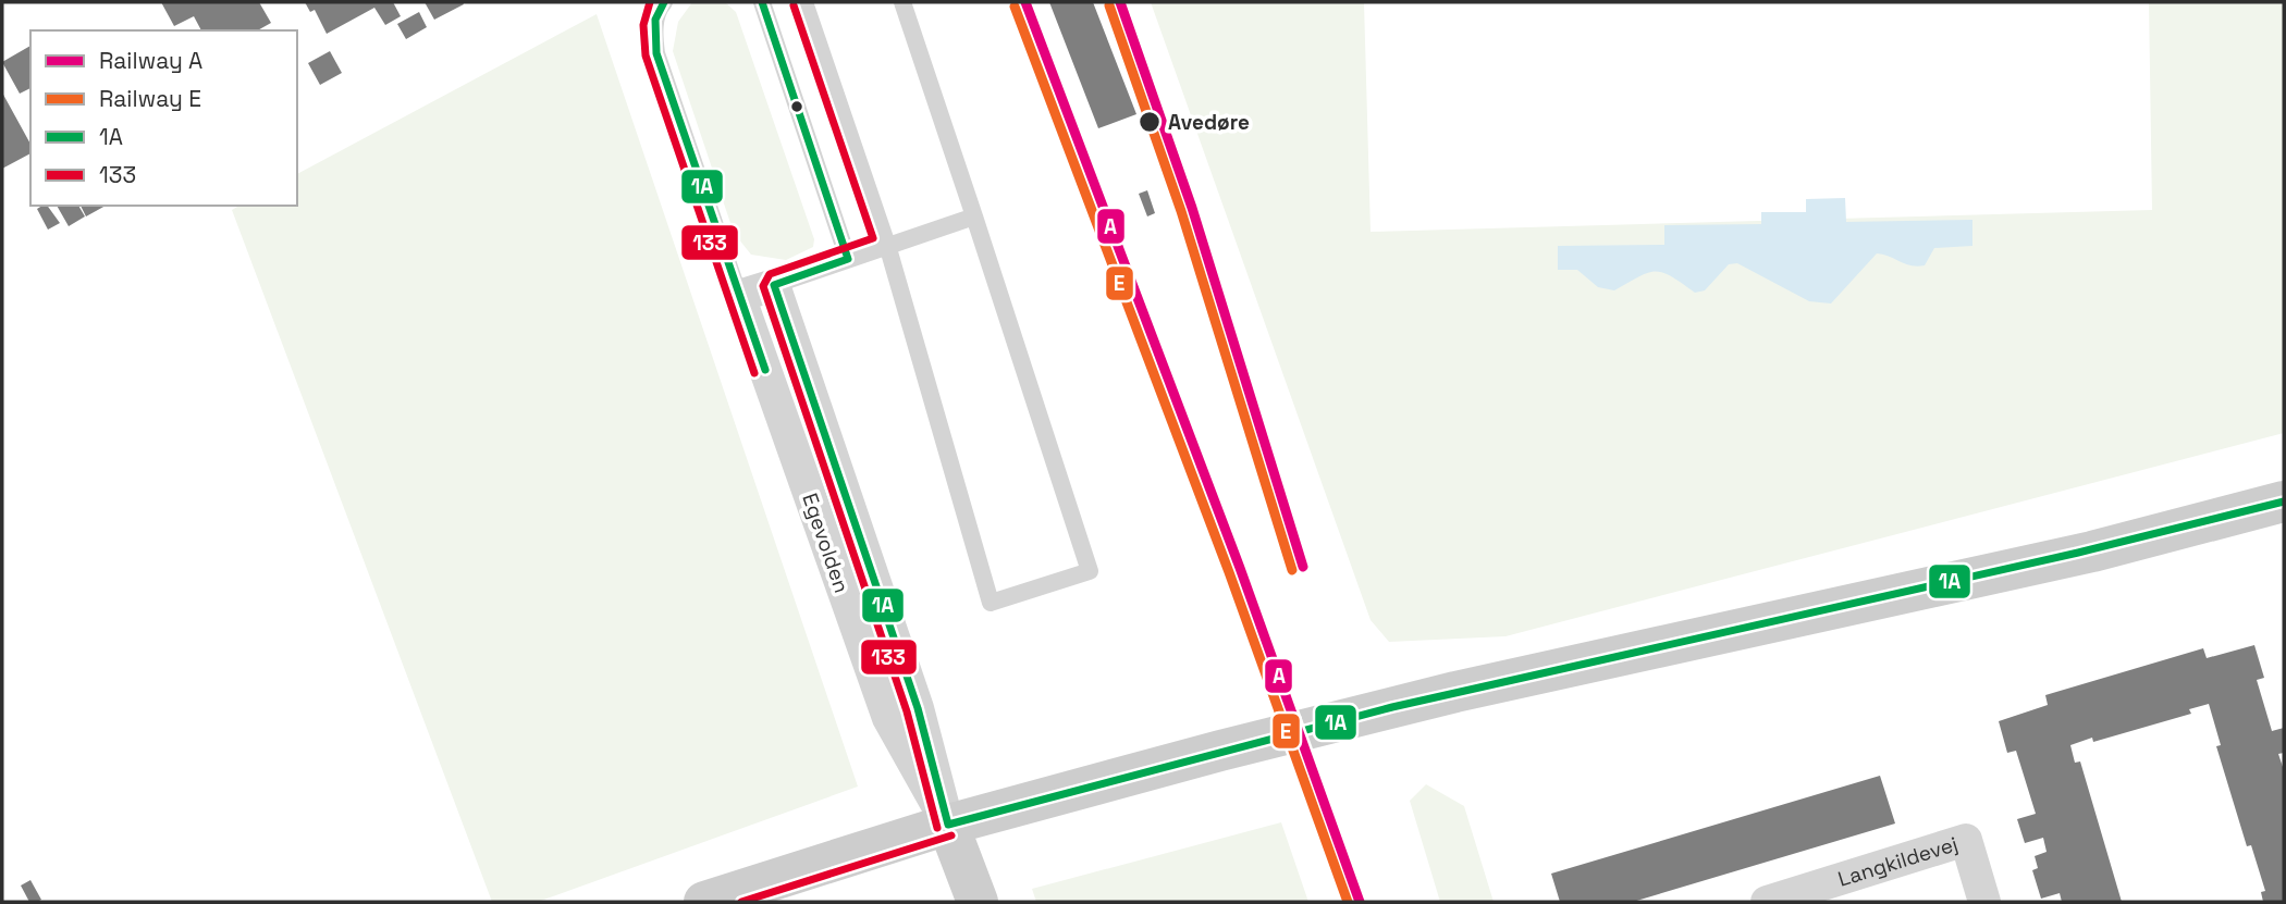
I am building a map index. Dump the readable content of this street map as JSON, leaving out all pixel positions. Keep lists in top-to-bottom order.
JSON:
{
  "streets": {
    "street": ["Egevolden", "Langkildevej"]
  },
  "places": ["Avedøre"],
  "lines": [
    "rail line A",
    "transit line 1A",
    "transit line 133",
    "rail line E"
  ],
  "legend": [
    "Railway A",
    "Railway E",
    "1A",
    "133"
  ]
}
